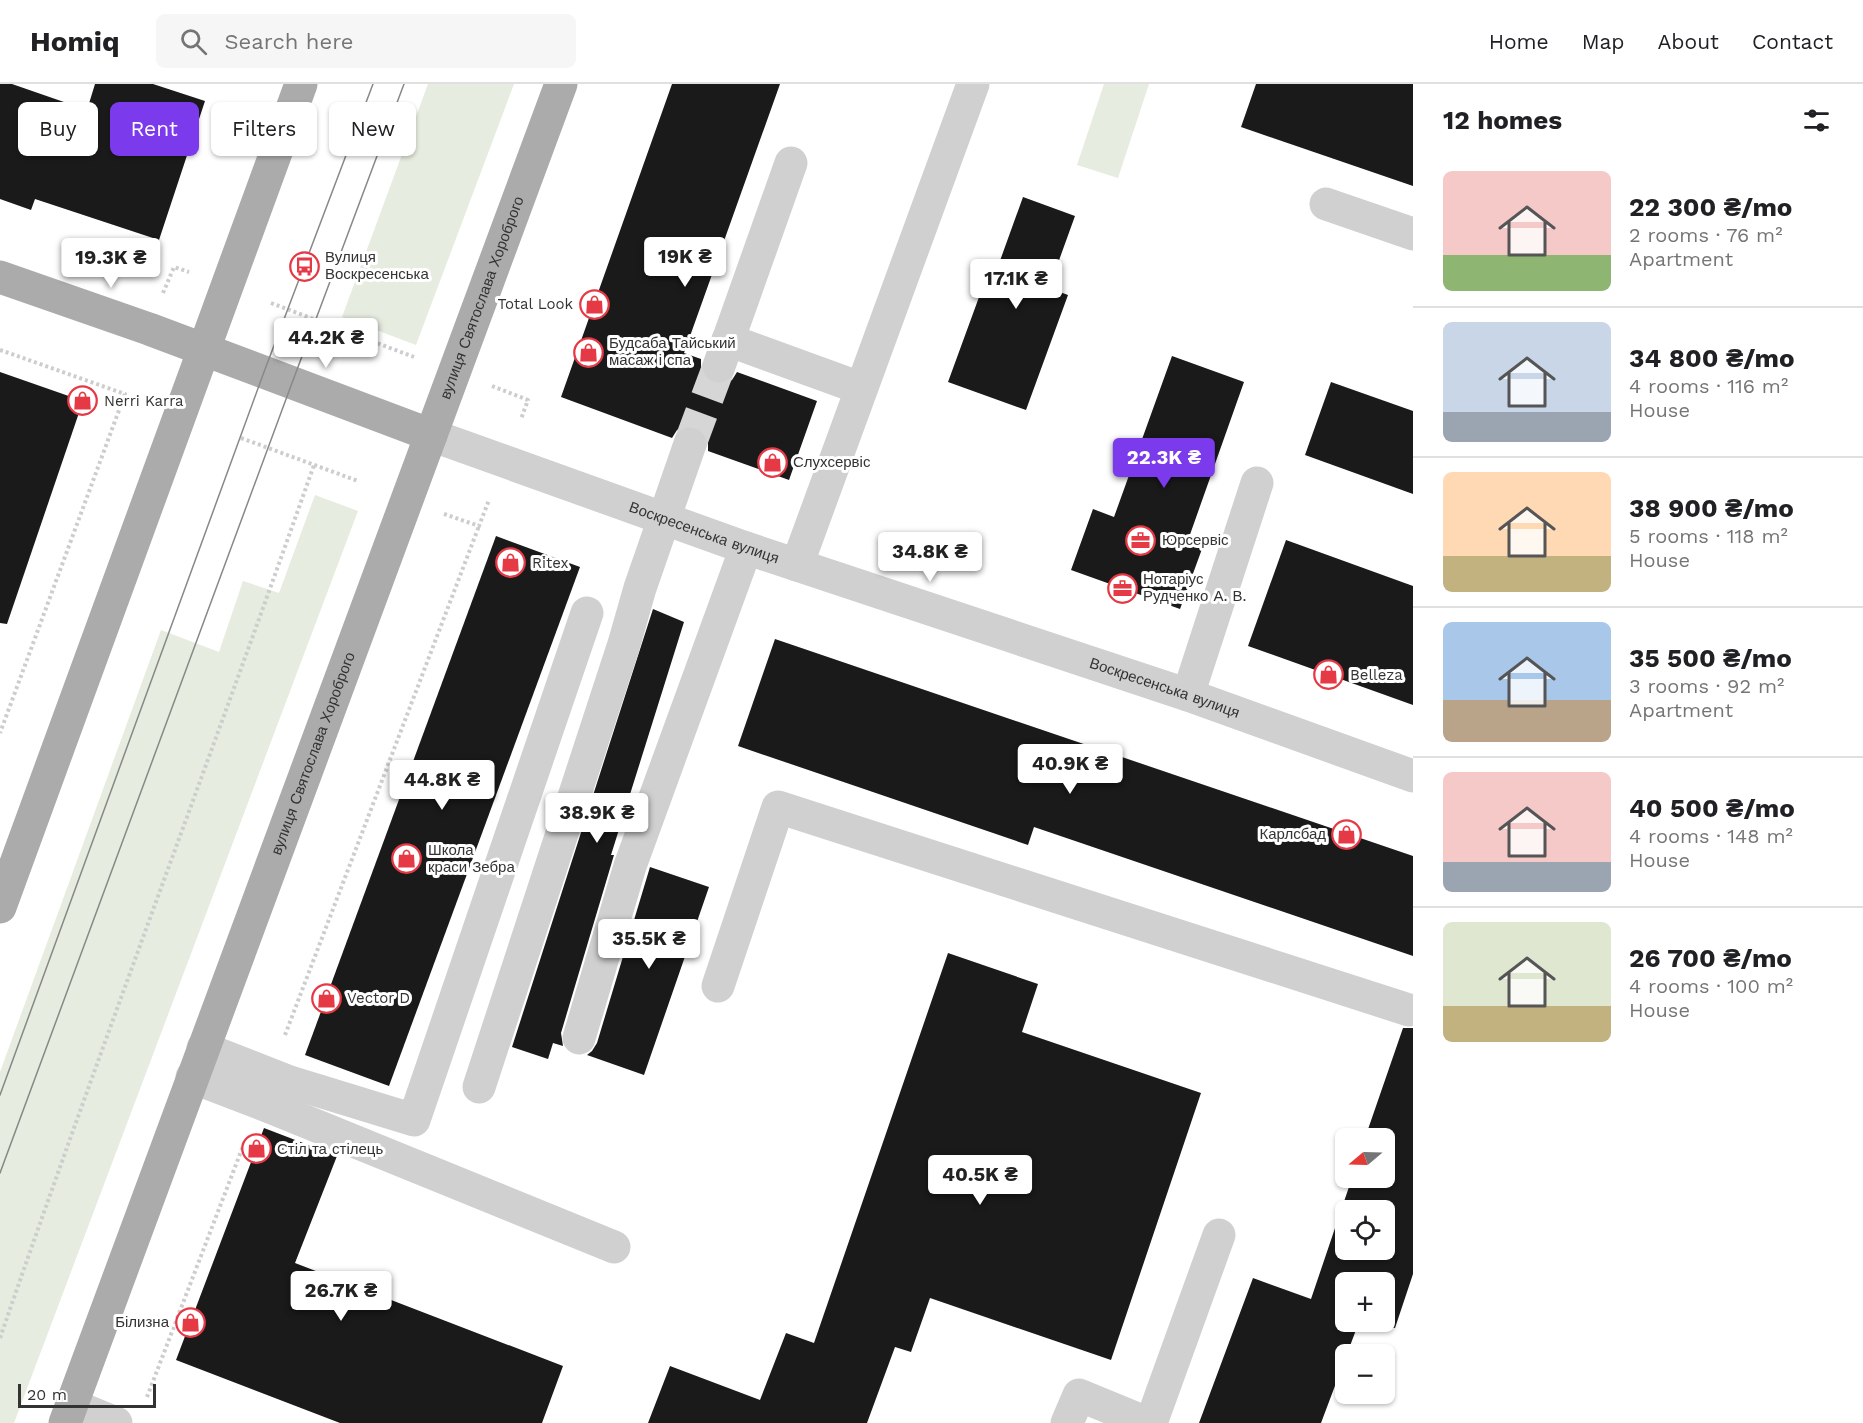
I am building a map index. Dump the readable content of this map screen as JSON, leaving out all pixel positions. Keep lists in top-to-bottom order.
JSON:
{
  "streets": {
    "main road": ["вулиця Святослава Хороброго", "Воскресенська вулиця"]
  },
  "crossings": [
    ["вулиця Святослава Хороброго", "Воскресенська вулиця"]
  ],
  "places": {
    "bus stop": ["Вулиця Воскресенська"],
    "shop": [
      "Total Look",
      "Будсаба Тайський масаж і спа",
      "Nerri Karra",
      "Слухсервіс",
      "Ritex",
      "Belleza",
      "Карлсбад",
      "Школа краси Зебра",
      "Vector D",
      "Стіл та стілець",
      "Білизна"
    ],
    "office": ["Юрсервіс", "Нотаріус Рудченко А. В."]
  },
  "scale_bar": "20 m",
  "north": "left",
  "page": {
    "header": "Homiq",
    "search": "Search here",
    "nav": [
      "Home",
      "Map",
      "About",
      "Contact"
    ],
    "heading": "12 homes",
    "chip": [
      "Buy",
      "Rent",
      "Filters",
      "New"
    ],
    "list": [
      {
        "name": "22 300 ₴/mo",
        "note": "2 rooms · 76 m² · Apartment"
      },
      {
        "name": "34 800 ₴/mo",
        "note": "4 rooms · 116 m² · House"
      },
      {
        "name": "38 900 ₴/mo",
        "note": "5 rooms · 118 m² · House"
      },
      {
        "name": "35 500 ₴/mo",
        "note": "3 rooms · 92 m² · Apartment"
      },
      {
        "name": "40 500 ₴/mo",
        "note": "4 rooms · 148 m² · House"
      },
      {
        "name": "26 700 ₴/mo",
        "note": "4 rooms · 100 m² · House"
      }
    ],
    "price": [
      "19K ₴",
      "19.3K ₴",
      "17.1K ₴",
      "44.2K ₴",
      "22.3K ₴",
      "34.8K ₴",
      "40.9K ₴",
      "44.8K ₴",
      "38.9K ₴",
      "35.5K ₴",
      "40.5K ₴",
      "26.7K ₴"
    ],
    "map_buttons": ["+", "−"],
    "scale": "20 m"
  }
}
